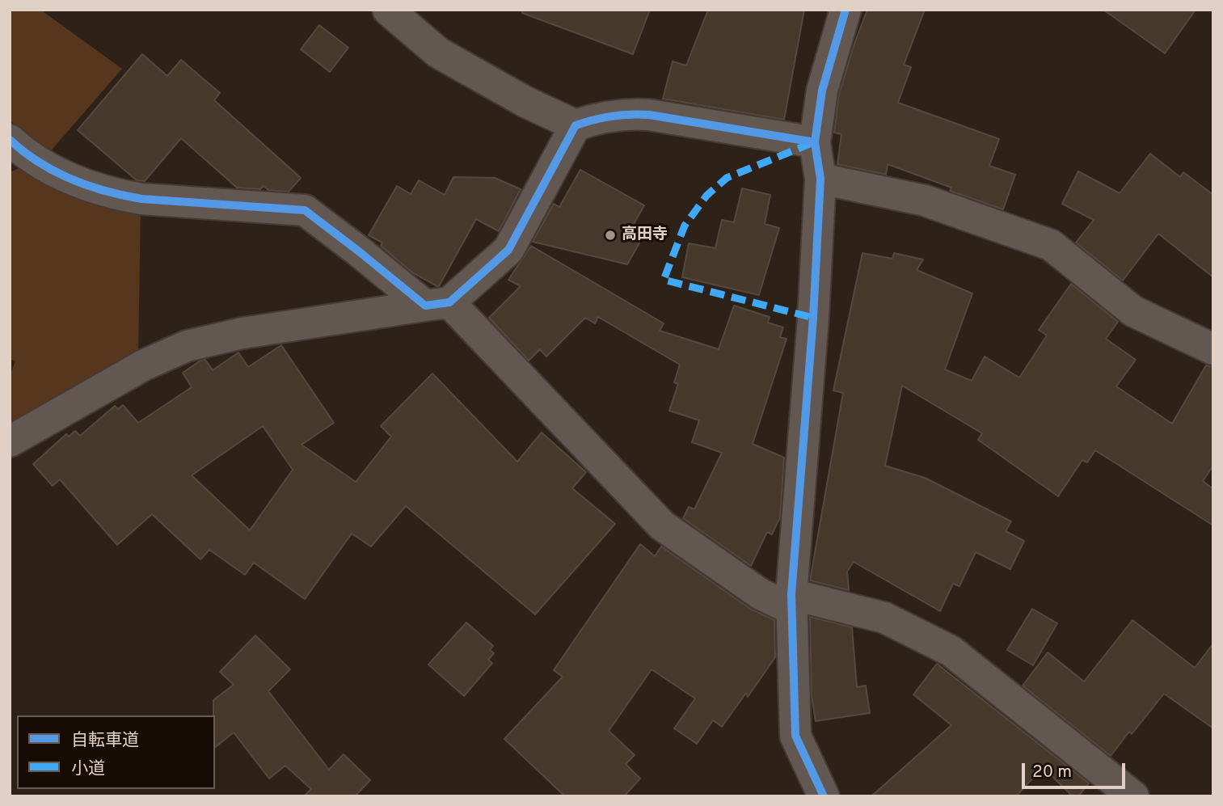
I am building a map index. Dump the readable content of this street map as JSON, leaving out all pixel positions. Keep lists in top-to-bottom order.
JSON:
{
  "places": ["高田寺"],
  "legend": ["自転車道", "小道"],
  "scale_bar": "20 m"
}
